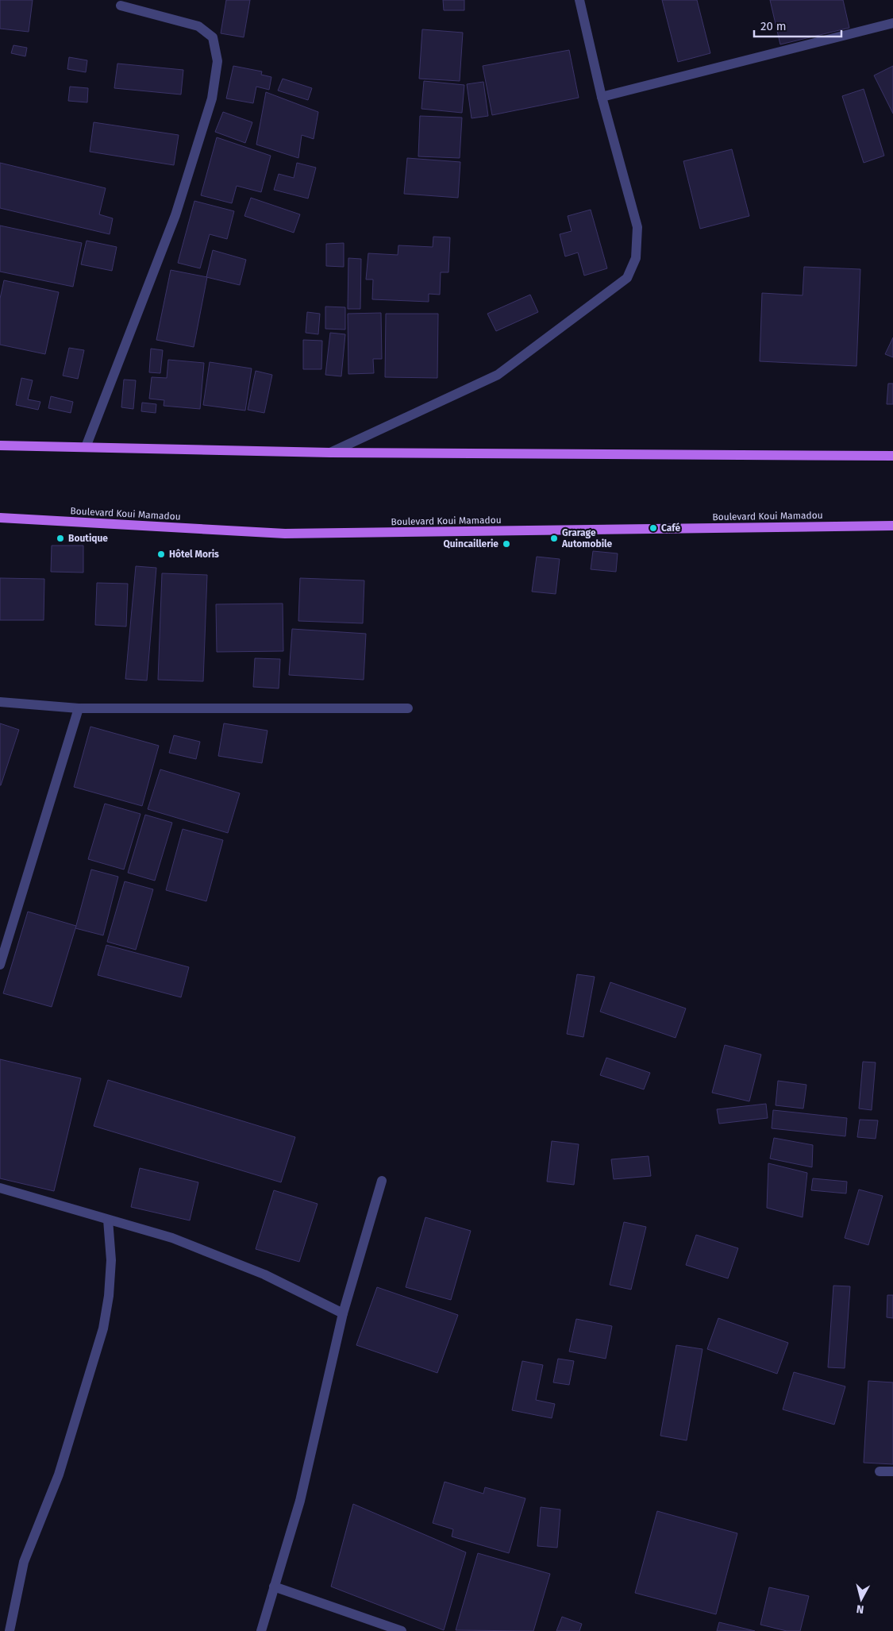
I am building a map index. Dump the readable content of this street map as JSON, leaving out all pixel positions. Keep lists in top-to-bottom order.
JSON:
{
  "streets": {
    "main road": ["Boulevard Koui Mamadou"]
  },
  "places": [
    "Café",
    "Boutique",
    "Grarage Automobile",
    "Quincaillerie",
    "Hôtel Moris"
  ],
  "scale_bar": "20 m",
  "north": "bottom"
}
